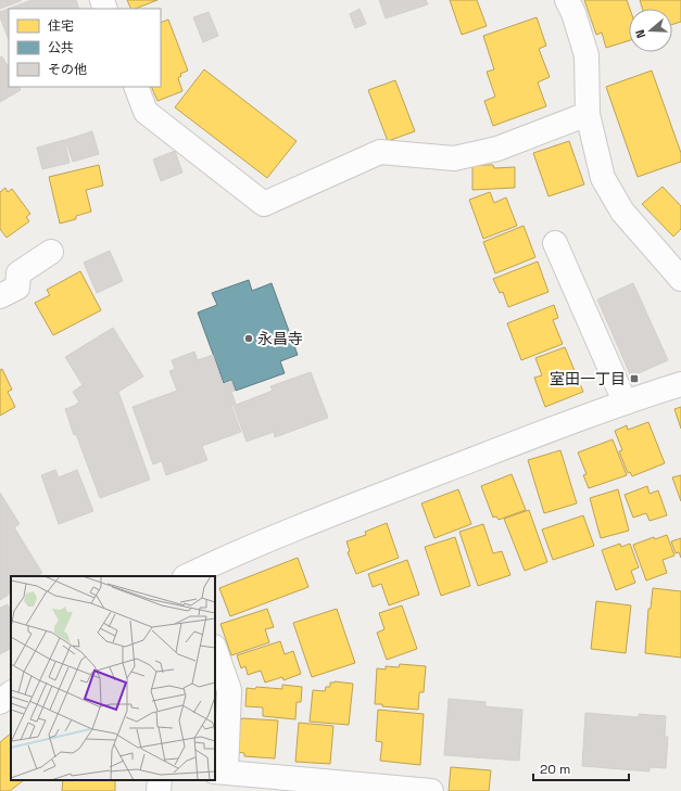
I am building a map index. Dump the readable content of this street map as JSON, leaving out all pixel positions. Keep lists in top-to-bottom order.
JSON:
{
  "places": {
    "other": ["永昌寺"],
    "transit": ["室田一丁目"]
  },
  "legend": ["住宅", "公共", "その他"],
  "scale_bar": "20 m",
  "north": "left"
}
